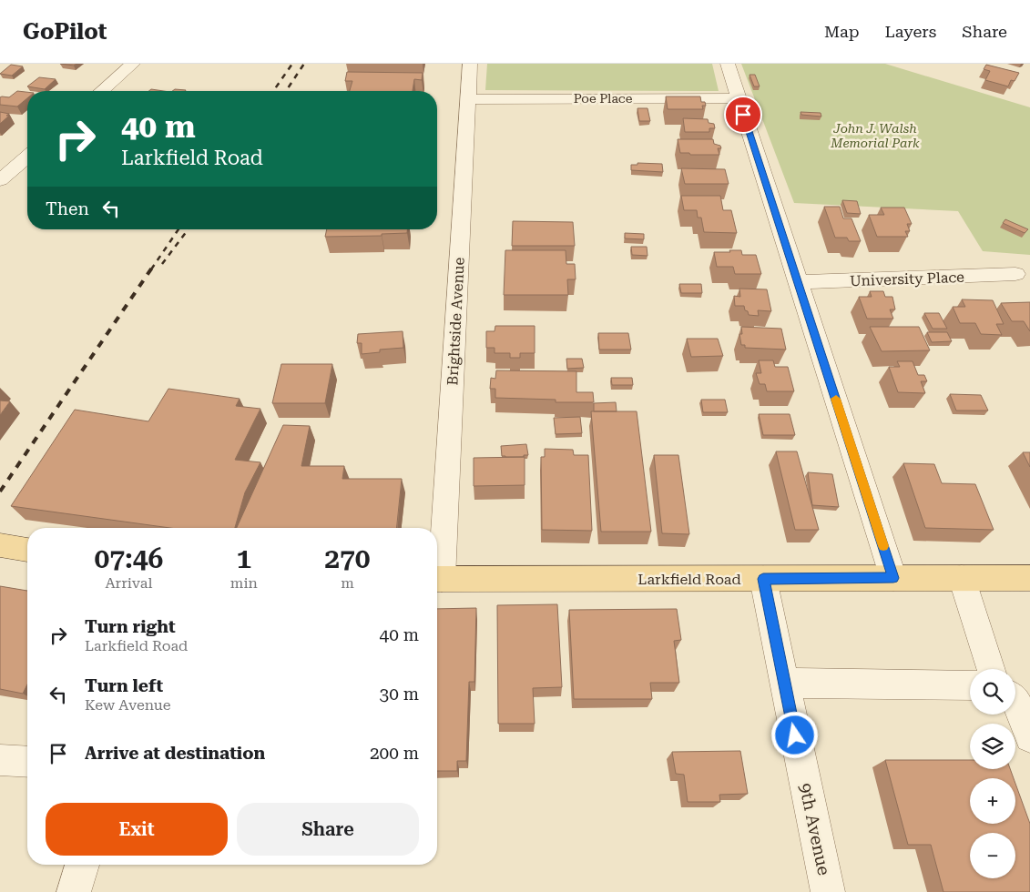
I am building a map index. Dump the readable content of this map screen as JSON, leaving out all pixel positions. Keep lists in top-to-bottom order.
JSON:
{
  "streets": {
    "main road": ["Larkfield Road"],
    "street": [
      "Poe Place",
      "University Place",
      "Brightside Avenue",
      "9th Avenue"
    ]
  },
  "crossings": [
    ["Poe Place", "Brightside Avenue"],
    ["Larkfield Road", "9th Avenue"]
  ],
  "parks": ["John J. Walsh Memorial Park"],
  "page": {
    "header": "GoPilot",
    "nav": ["Map", "Layers", "Share"],
    "turn": ["40 m", "Larkfield Road"],
    "then": "Then",
    "eta": [
      "07:46",
      "Arrival",
      "1",
      "min",
      "270",
      "m"
    ],
    "list": [
      {
        "name": "Turn right",
        "note": "Larkfield Road",
        "value": "40 m"
      },
      {
        "name": "Turn left",
        "note": "Kew Avenue",
        "value": "30 m"
      },
      {
        "name": "Arrive at destination",
        "value": "200 m"
      }
    ],
    "map_buttons": ["+", "−"],
    "buttons": ["Exit", "Share"]
  }
}
